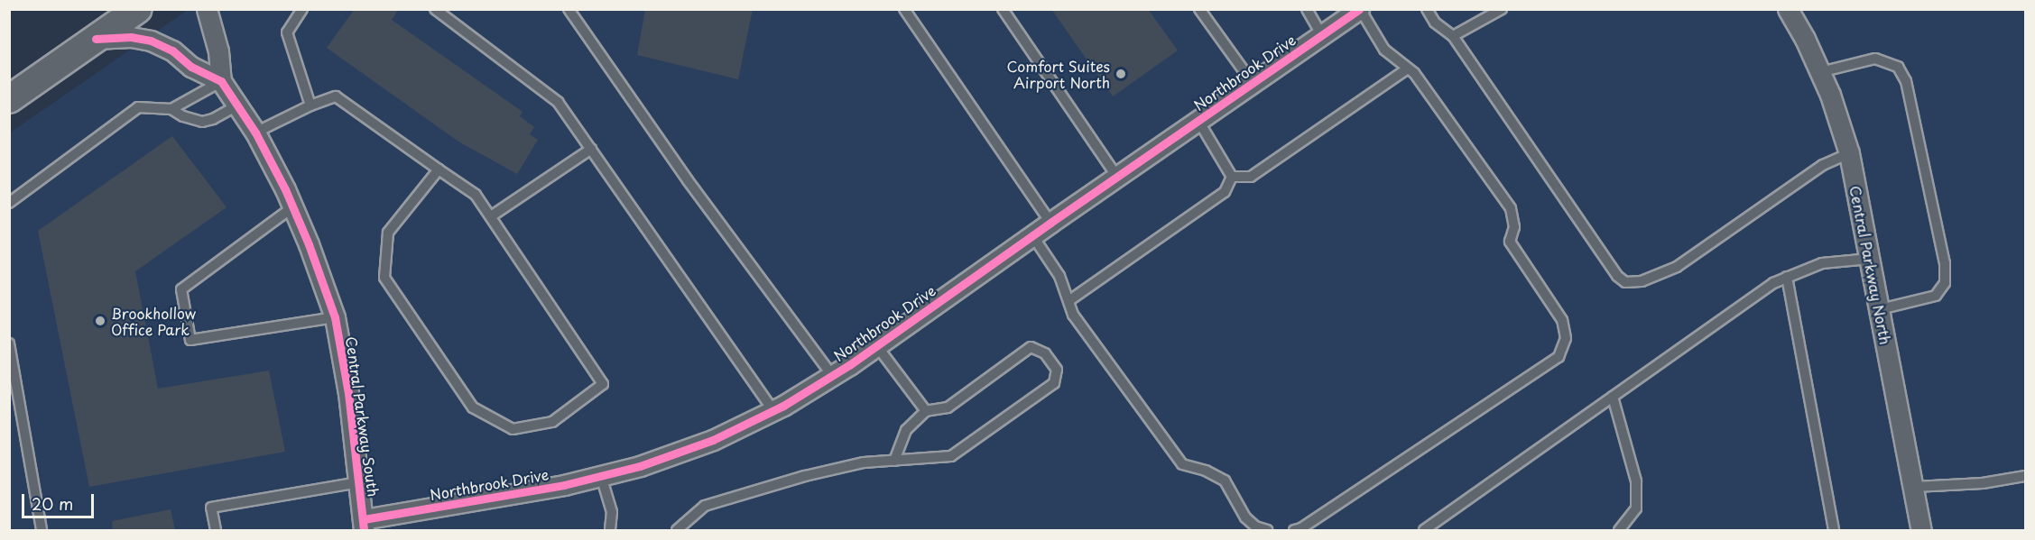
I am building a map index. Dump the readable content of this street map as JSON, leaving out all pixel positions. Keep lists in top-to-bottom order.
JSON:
{
  "streets": {
    "street": ["Northbrook Drive", "Central Parkway North", "Central Parkway South"]
  },
  "crossings": [
    ["Northbrook Drive", "Central Parkway South"]
  ],
  "places": ["Comfort Suites Airport North", "Brookhollow Office Park"],
  "scale_bar": "20 m"
}
